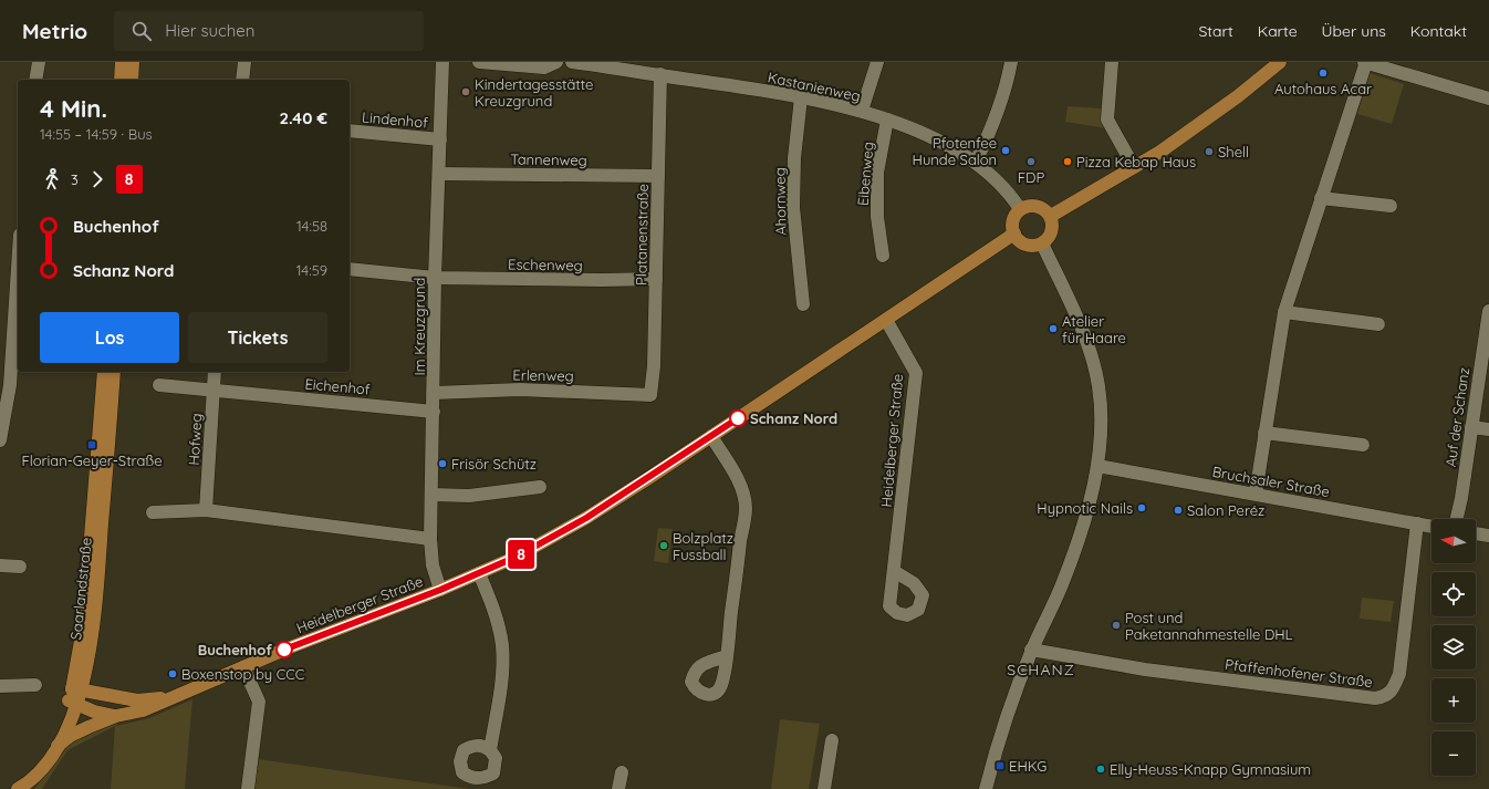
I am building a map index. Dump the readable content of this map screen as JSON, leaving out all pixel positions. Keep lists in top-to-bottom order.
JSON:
{
  "streets": {
    "main road": ["Heidelberger Straße", "Saarlandstraße"],
    "street": [
      "Kastanienweg",
      "Lindenhof",
      "Tannenweg",
      "Eibenweg",
      "Ahornweg",
      "Platanenstraße",
      "Eschenweg",
      "Im Kreuzgrund",
      "Erlenweg",
      "Eichenhof",
      "Auf der Schanz",
      "Hofweg",
      "Bruchsaler Straße",
      "Pfaffenhofener Straße"
    ]
  },
  "crossings": [
    ["Kastanienweg", "Eibenweg"],
    ["Kastanienweg", "Ahornweg"],
    ["Kastanienweg", "Platanenstraße"],
    ["Kastanienweg", "Heidelberger Straße"],
    ["Lindenhof", "Im Kreuzgrund"],
    ["Tannenweg", "Platanenstraße"],
    ["Tannenweg", "Im Kreuzgrund"],
    ["Platanenstraße", "Eschenweg"],
    ["Platanenstraße", "Erlenweg"],
    ["Eschenweg", "Im Kreuzgrund"],
    ["Im Kreuzgrund", "Erlenweg"],
    ["Im Kreuzgrund", "Eichenhof"],
    ["Im Kreuzgrund", "Heidelberger Straße"],
    ["Eichenhof", "Hofweg"],
    ["Heidelberger Straße", "Saarlandstraße"],
    ["Bruchsaler Straße", "Pfaffenhofener Straße"]
  ],
  "districts": ["SCHANZ"],
  "places": {
    "other": [
      "Autohaus Acar",
      "Kindertagesstätte Kreuzgrund",
      "Pfotenfee Hunde Salon",
      "Shell",
      "FDP",
      "Pizza Kebap Haus",
      "Atelier für Haare",
      "Schanz Nord",
      "Frisör Schütz",
      "Hypnotic Nails",
      "Salon Peréz",
      "Bolzplatz Fussball",
      "Post und Paketannahmestelle DHL",
      "Buchenhof",
      "Boxenstop by CCC",
      "Elly-Heuss-Knapp Gymnasium"
    ],
    "transit": ["Florian-Geyer-Straße", "EHKG"]
  },
  "lines": ["bus line 8"],
  "north": "left",
  "page": {
    "header": "Metrio",
    "search": "Hier suchen",
    "nav": [
      "Start",
      "Karte",
      "Über uns",
      "Kontakt"
    ],
    "on_map": "8",
    "heading": ["4 Min.", "14:55 – 14:59 · Bus", "2.40 €"],
    "legs": ["3", "8"],
    "list": [
      {
        "name": "Buchenhof",
        "value": "14:58"
      },
      {
        "name": "Schanz Nord",
        "value": "14:59"
      }
    ],
    "buttons": ["Los", "Tickets"],
    "map_buttons": ["+", "−"]
  }
}
